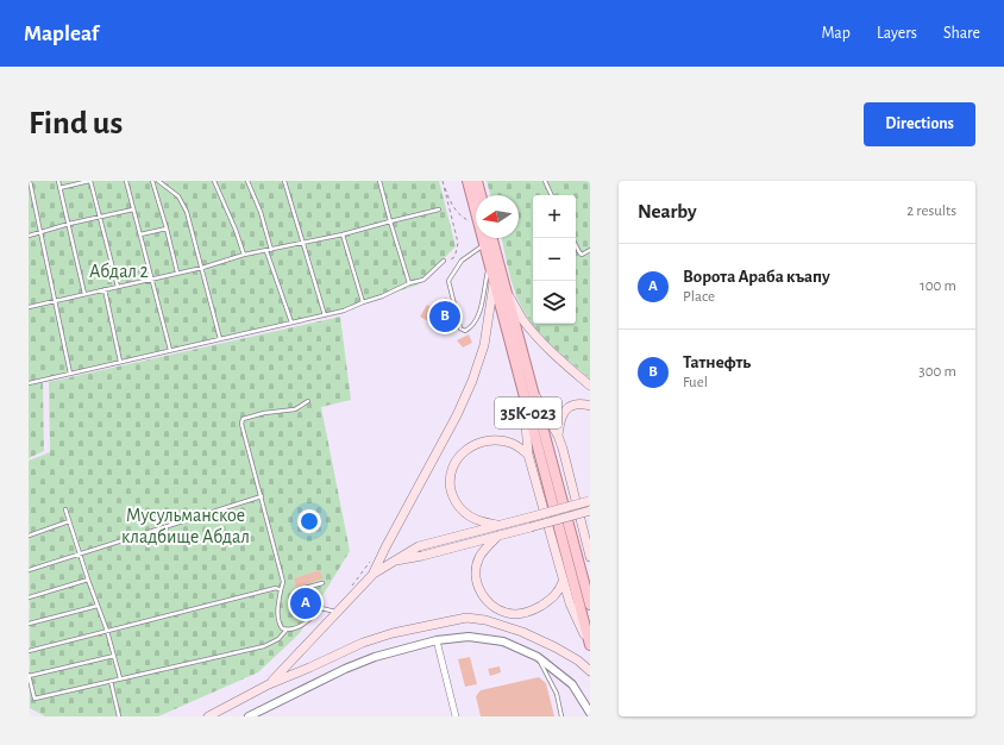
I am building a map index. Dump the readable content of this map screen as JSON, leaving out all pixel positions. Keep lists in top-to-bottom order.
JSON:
{
  "streets": {
    "main road": ["35К-023"]
  },
  "parks": ["Абдал 2", "Мусульманское кладбище Абдал"],
  "north": "left",
  "page": {
    "header": "Mapleaf",
    "nav": ["Map", "Layers", "Share"],
    "buttons": "Directions",
    "title": "Find us",
    "heading": ["Nearby", "2 results"],
    "map_buttons": ["+", "−"],
    "list": [
      {
        "mark": "A",
        "name": "Ворота Араба къапу",
        "note": "Place",
        "value": "100 m"
      },
      {
        "mark": "B",
        "name": "Татнефть",
        "note": "Fuel",
        "value": "300 m"
      }
    ],
    "pins": ["B", "A"]
  }
}
